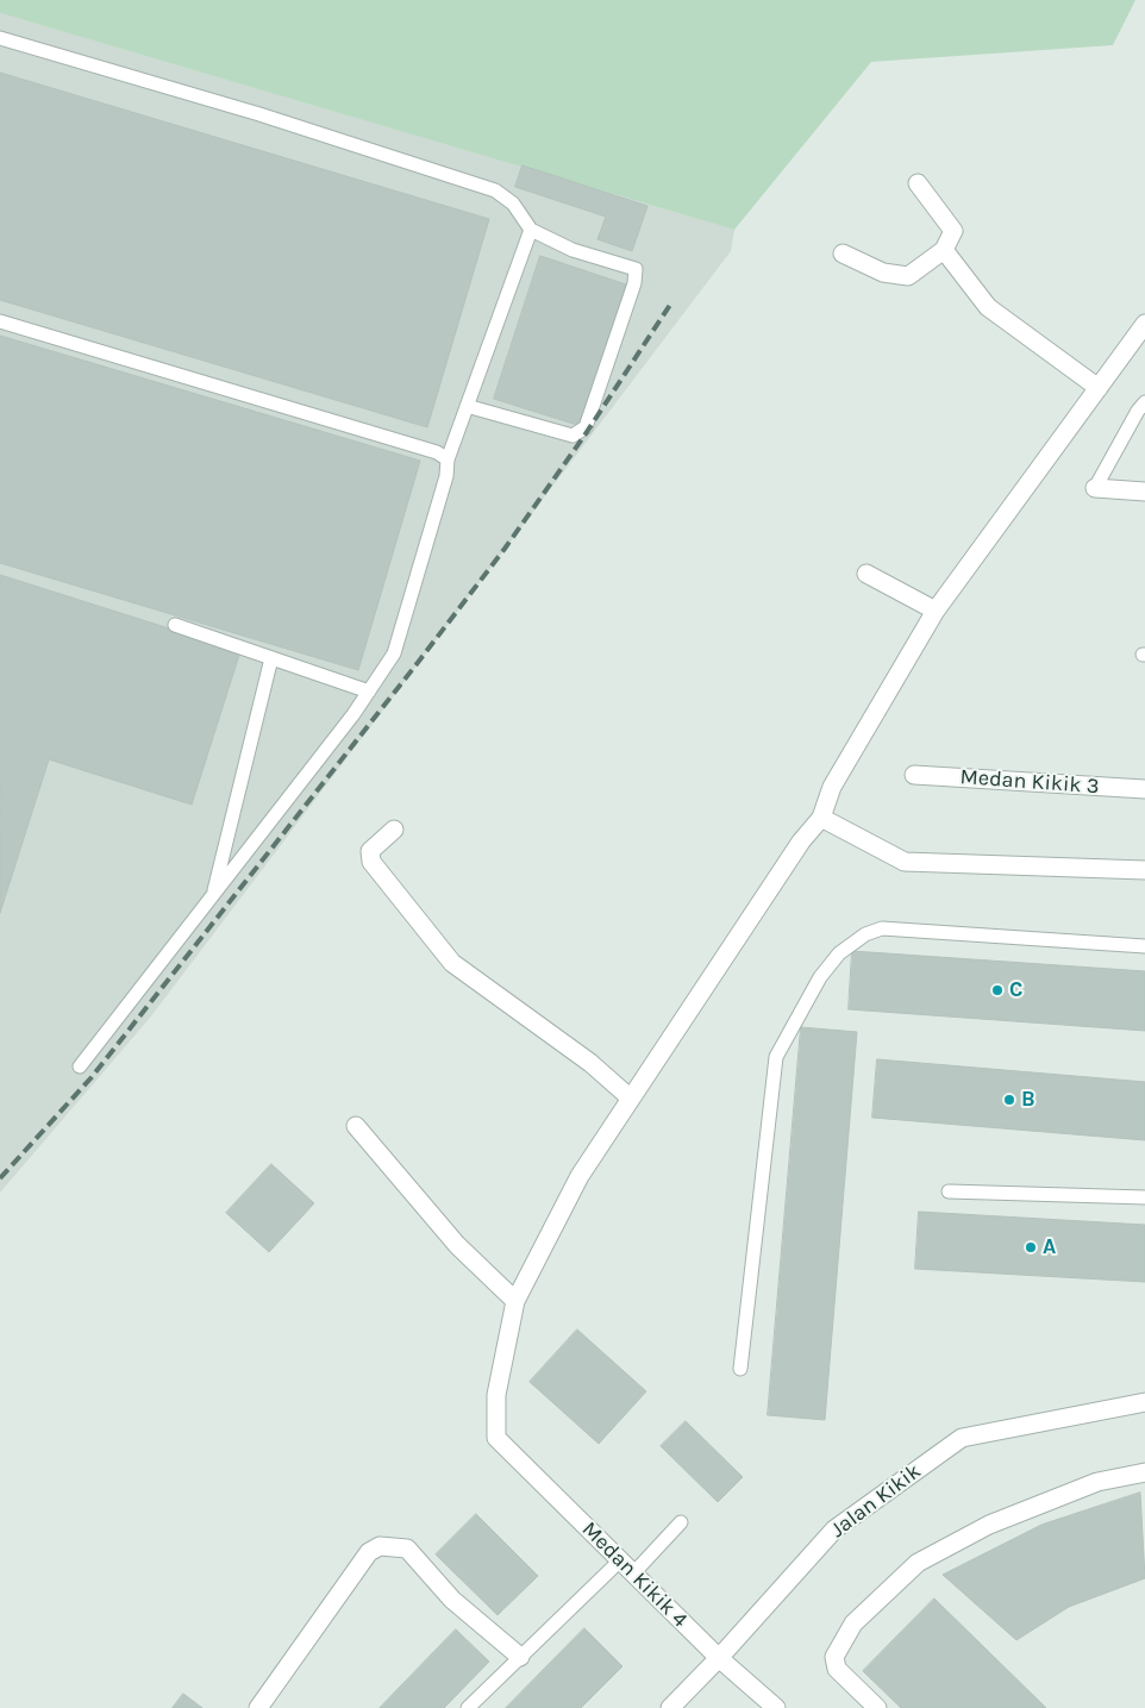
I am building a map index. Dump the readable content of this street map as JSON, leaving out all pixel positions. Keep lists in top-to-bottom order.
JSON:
{
  "streets": {
    "street": ["Medan Kikik 3", "Jalan Kikik", "Medan Kikik 4"]
  },
  "crossings": [
    ["Jalan Kikik", "Medan Kikik 4"]
  ],
  "places": ["C", "B", "A"]
}
